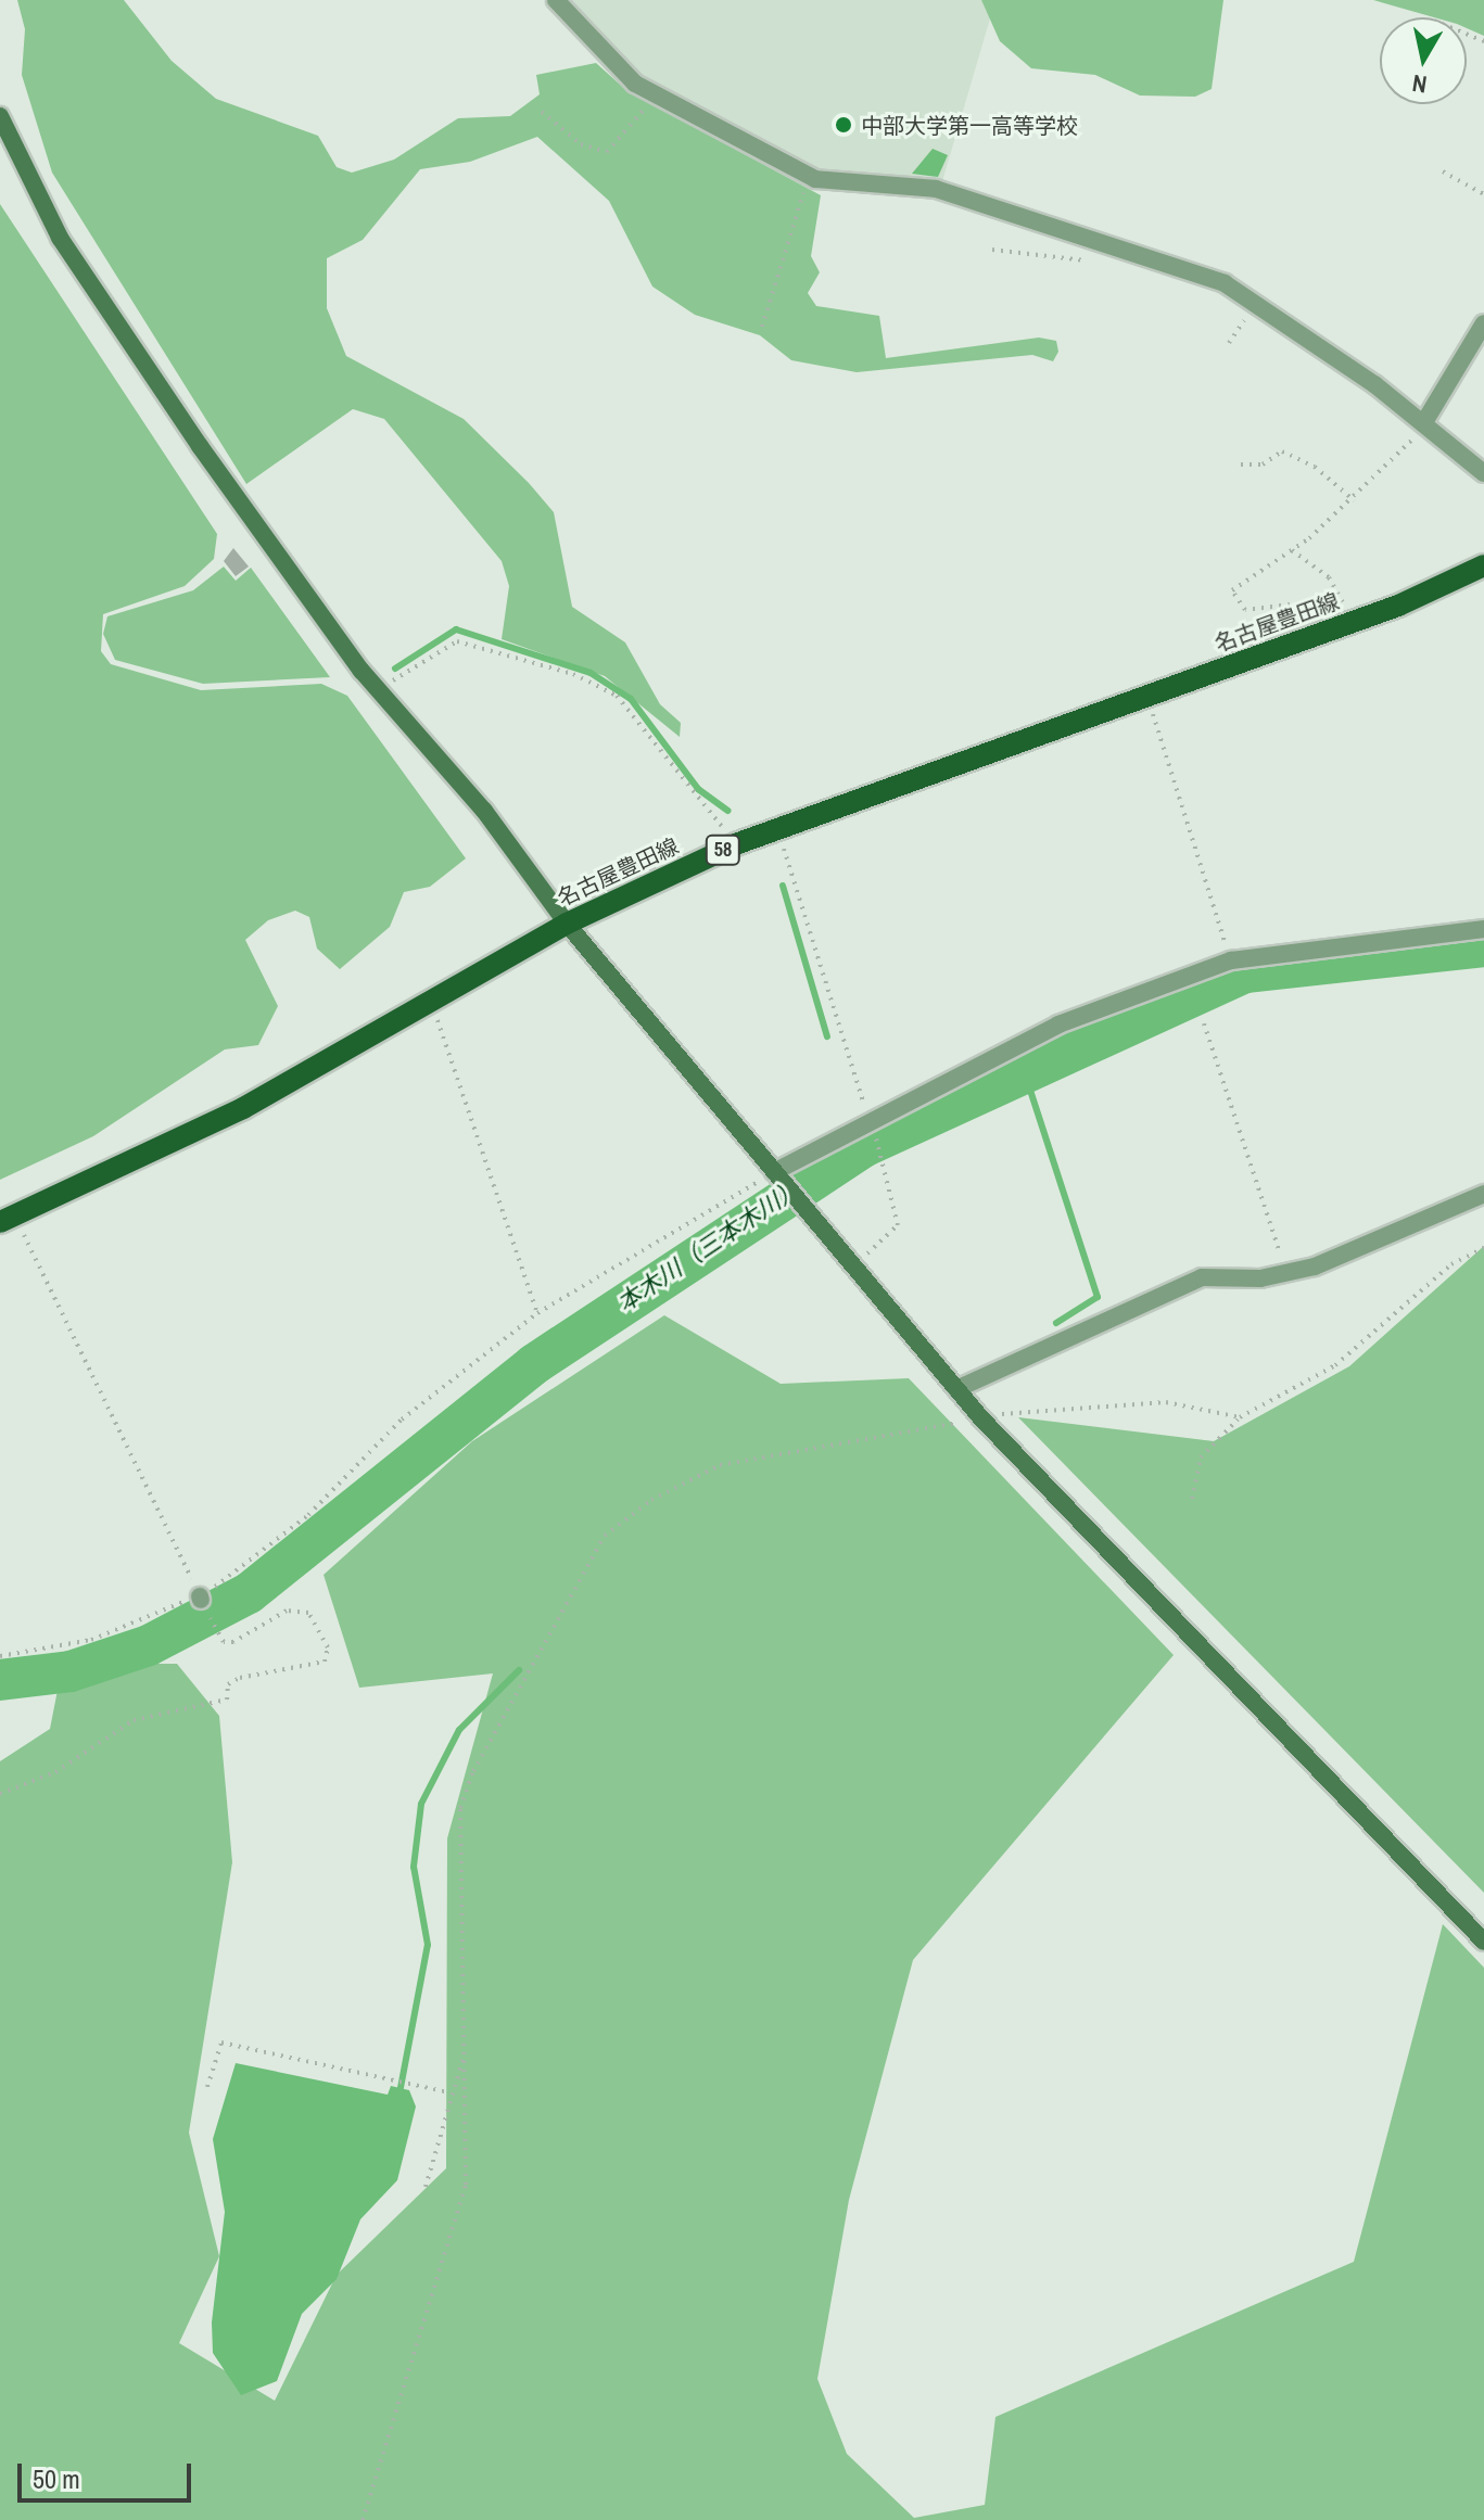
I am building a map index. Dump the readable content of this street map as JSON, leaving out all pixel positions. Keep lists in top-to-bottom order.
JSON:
{
  "streets": {
    "main road": ["名古屋豊田線", "58"]
  },
  "water": ["本木川（三本木川）"],
  "places": ["中部大学第一高等学校"],
  "scale_bar": "50 m",
  "north": "bottom"
}
